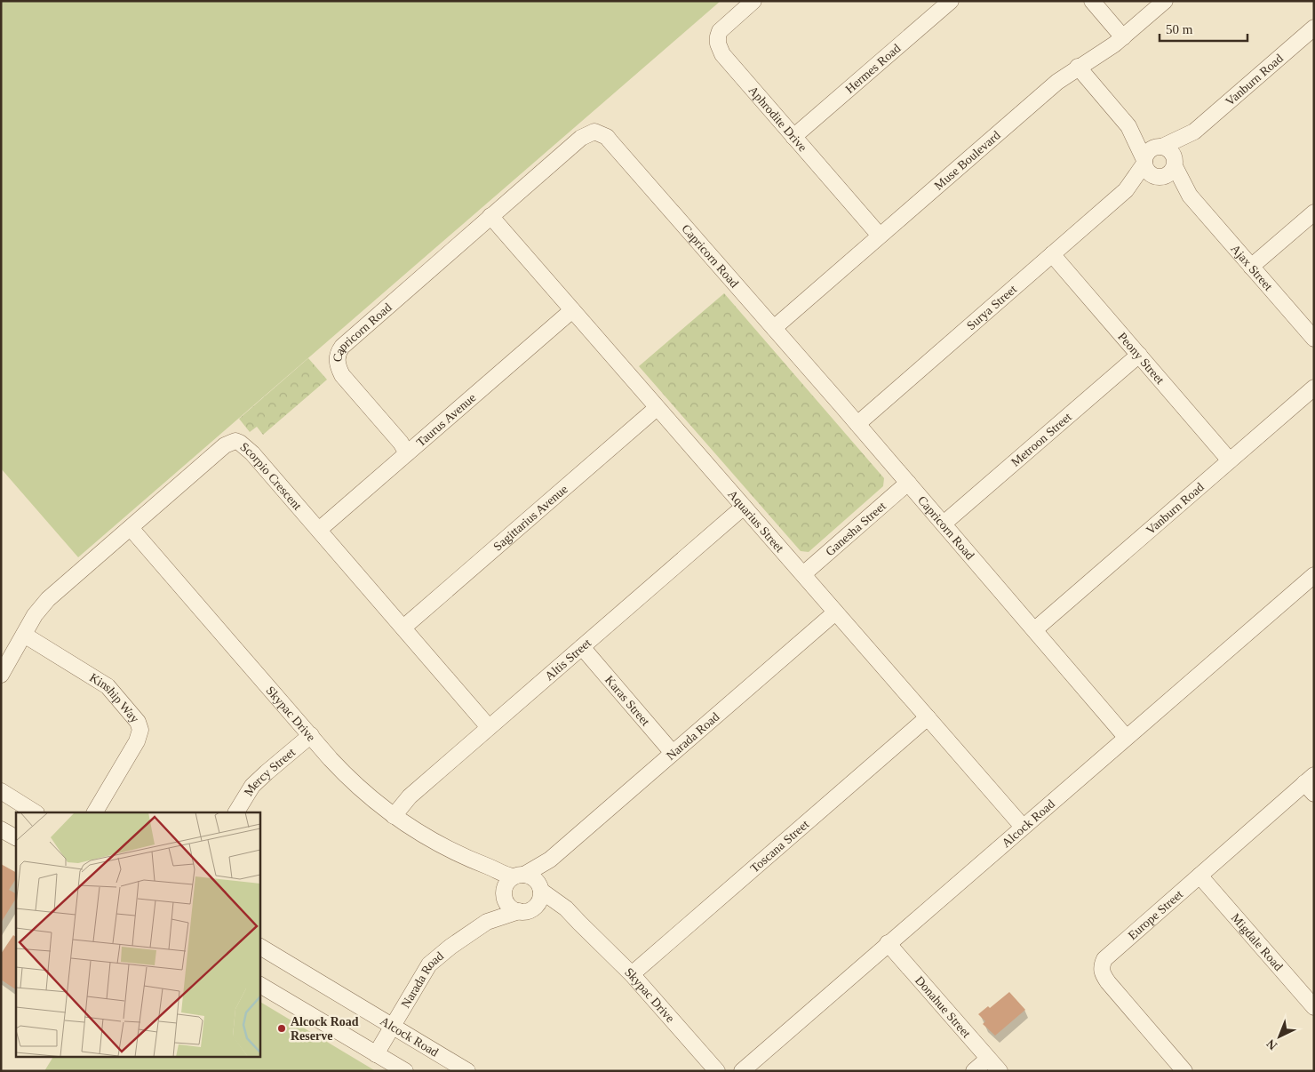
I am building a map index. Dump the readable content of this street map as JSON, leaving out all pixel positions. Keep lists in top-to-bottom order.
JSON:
{
  "streets": {
    "street": [
      "Hermes Road",
      "Vanburn Road",
      "Aphrodite Drive",
      "Muse Boulevard",
      "Capricorn Road",
      "Ajax Street",
      "Surya Street",
      "Peony Street",
      "Taurus Avenue",
      "Metroon Street",
      "Scorpio Crescent",
      "Sagittarius Avenue",
      "Aquarius Street",
      "Ganesha Street",
      "Altis Street",
      "Kinship Way",
      "Karas Street",
      "Skypac Drive",
      "Narada Road",
      "Mercy Street",
      "Alcock Road",
      "Toscana Street",
      "Europe Street",
      "Migdale Road",
      "Donahue Street"
    ]
  },
  "crossings": [
    ["Hermes Road", "Aphrodite Drive"],
    ["Vanburn Road", "Capricorn Road"],
    ["Vanburn Road", "Ajax Street"],
    ["Vanburn Road", "Surya Street"],
    ["Vanburn Road", "Peony Street"],
    ["Aphrodite Drive", "Muse Boulevard"],
    ["Muse Boulevard", "Capricorn Road"],
    ["Capricorn Road", "Surya Street"],
    ["Capricorn Road", "Taurus Avenue"],
    ["Capricorn Road", "Metroon Street"],
    ["Capricorn Road", "Aquarius Street"],
    ["Capricorn Road", "Ganesha Street"],
    ["Capricorn Road", "Alcock Road"],
    ["Ajax Street", "Surya Street"],
    ["Surya Street", "Peony Street"],
    ["Peony Street", "Metroon Street"],
    ["Taurus Avenue", "Scorpio Crescent"],
    ["Taurus Avenue", "Aquarius Street"],
    ["Scorpio Crescent", "Sagittarius Avenue"],
    ["Scorpio Crescent", "Altis Street"],
    ["Scorpio Crescent", "Kinship Way"],
    ["Scorpio Crescent", "Skypac Drive"],
    ["Sagittarius Avenue", "Aquarius Street"],
    ["Aquarius Street", "Ganesha Street"],
    ["Aquarius Street", "Altis Street"],
    ["Aquarius Street", "Narada Road"],
    ["Aquarius Street", "Alcock Road"],
    ["Aquarius Street", "Toscana Street"],
    ["Altis Street", "Karas Street"],
    ["Altis Street", "Skypac Drive"],
    ["Karas Street", "Narada Road"],
    ["Skypac Drive", "Narada Road"],
    ["Skypac Drive", "Mercy Street"],
    ["Skypac Drive", "Toscana Street"],
    ["Narada Road", "Alcock Road"],
    ["Alcock Road", "Donahue Street"],
    ["Europe Street", "Migdale Road"]
  ],
  "places": ["Alcock Road Reserve"],
  "scale_bar": "50 m",
  "north": "bottom left"
}
